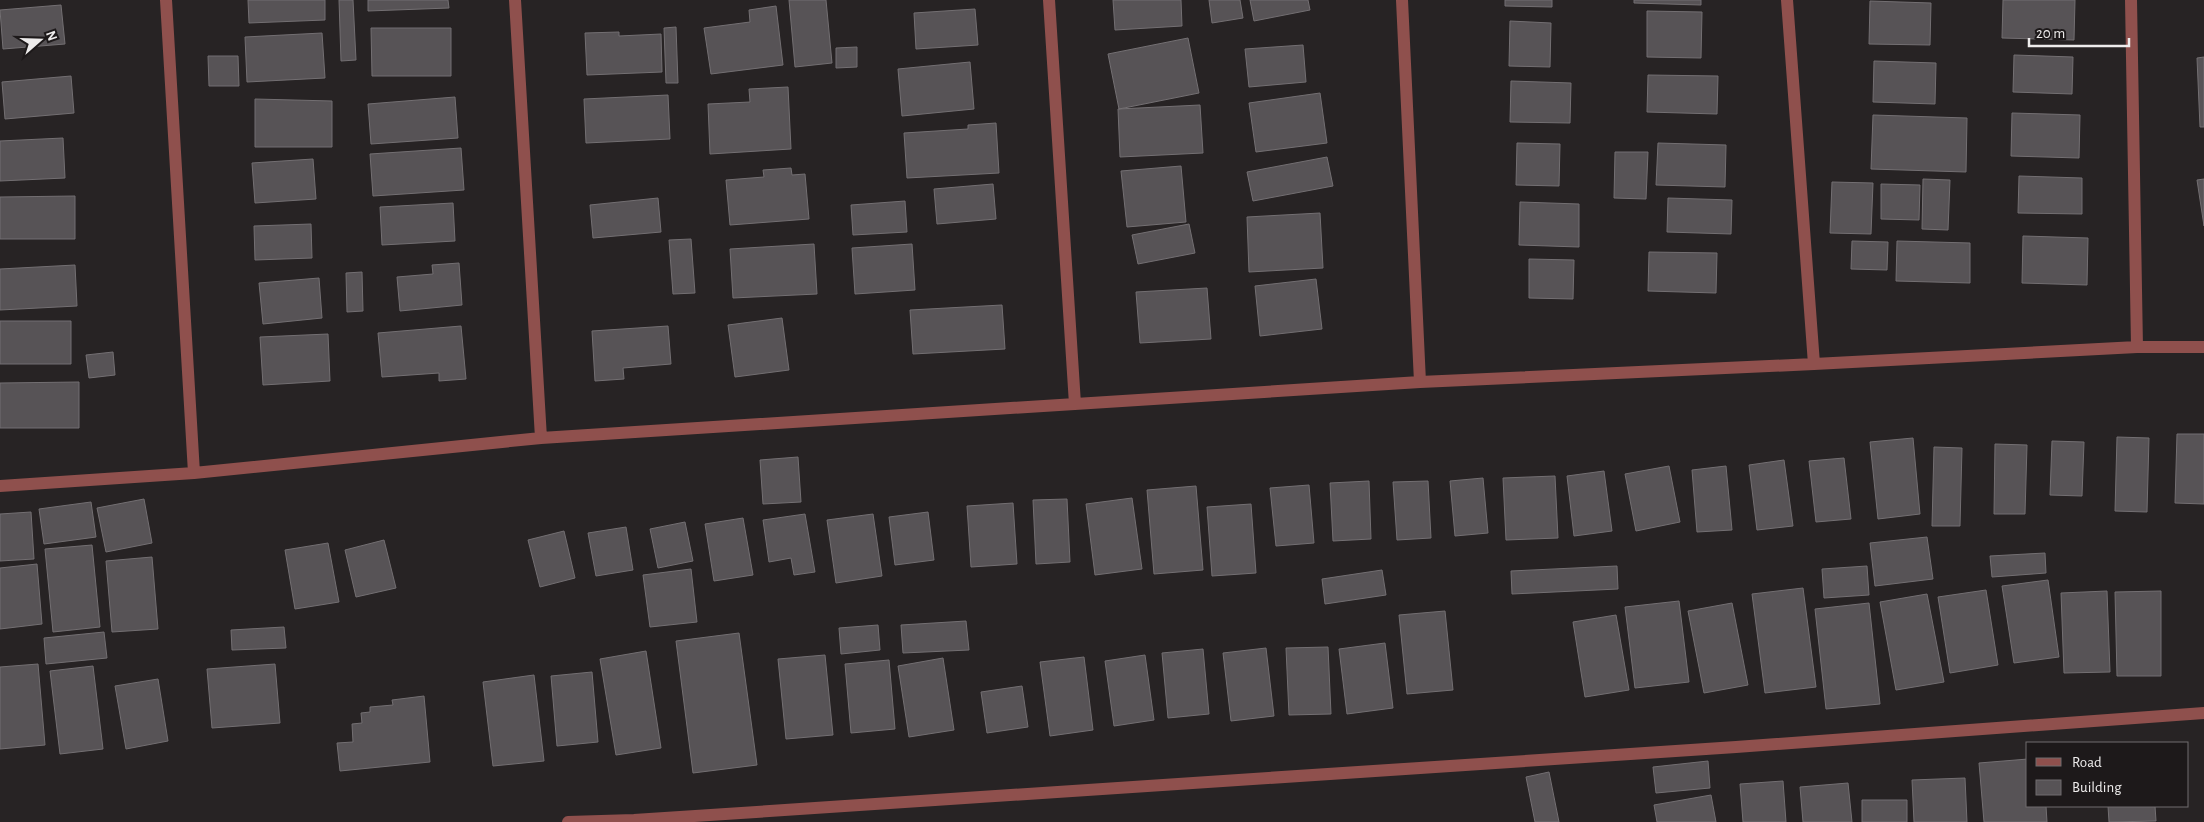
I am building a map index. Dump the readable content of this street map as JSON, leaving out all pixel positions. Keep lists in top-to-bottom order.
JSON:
{
  "legend": ["Road", "Building"],
  "scale_bar": "20 m",
  "north": "right"
}
